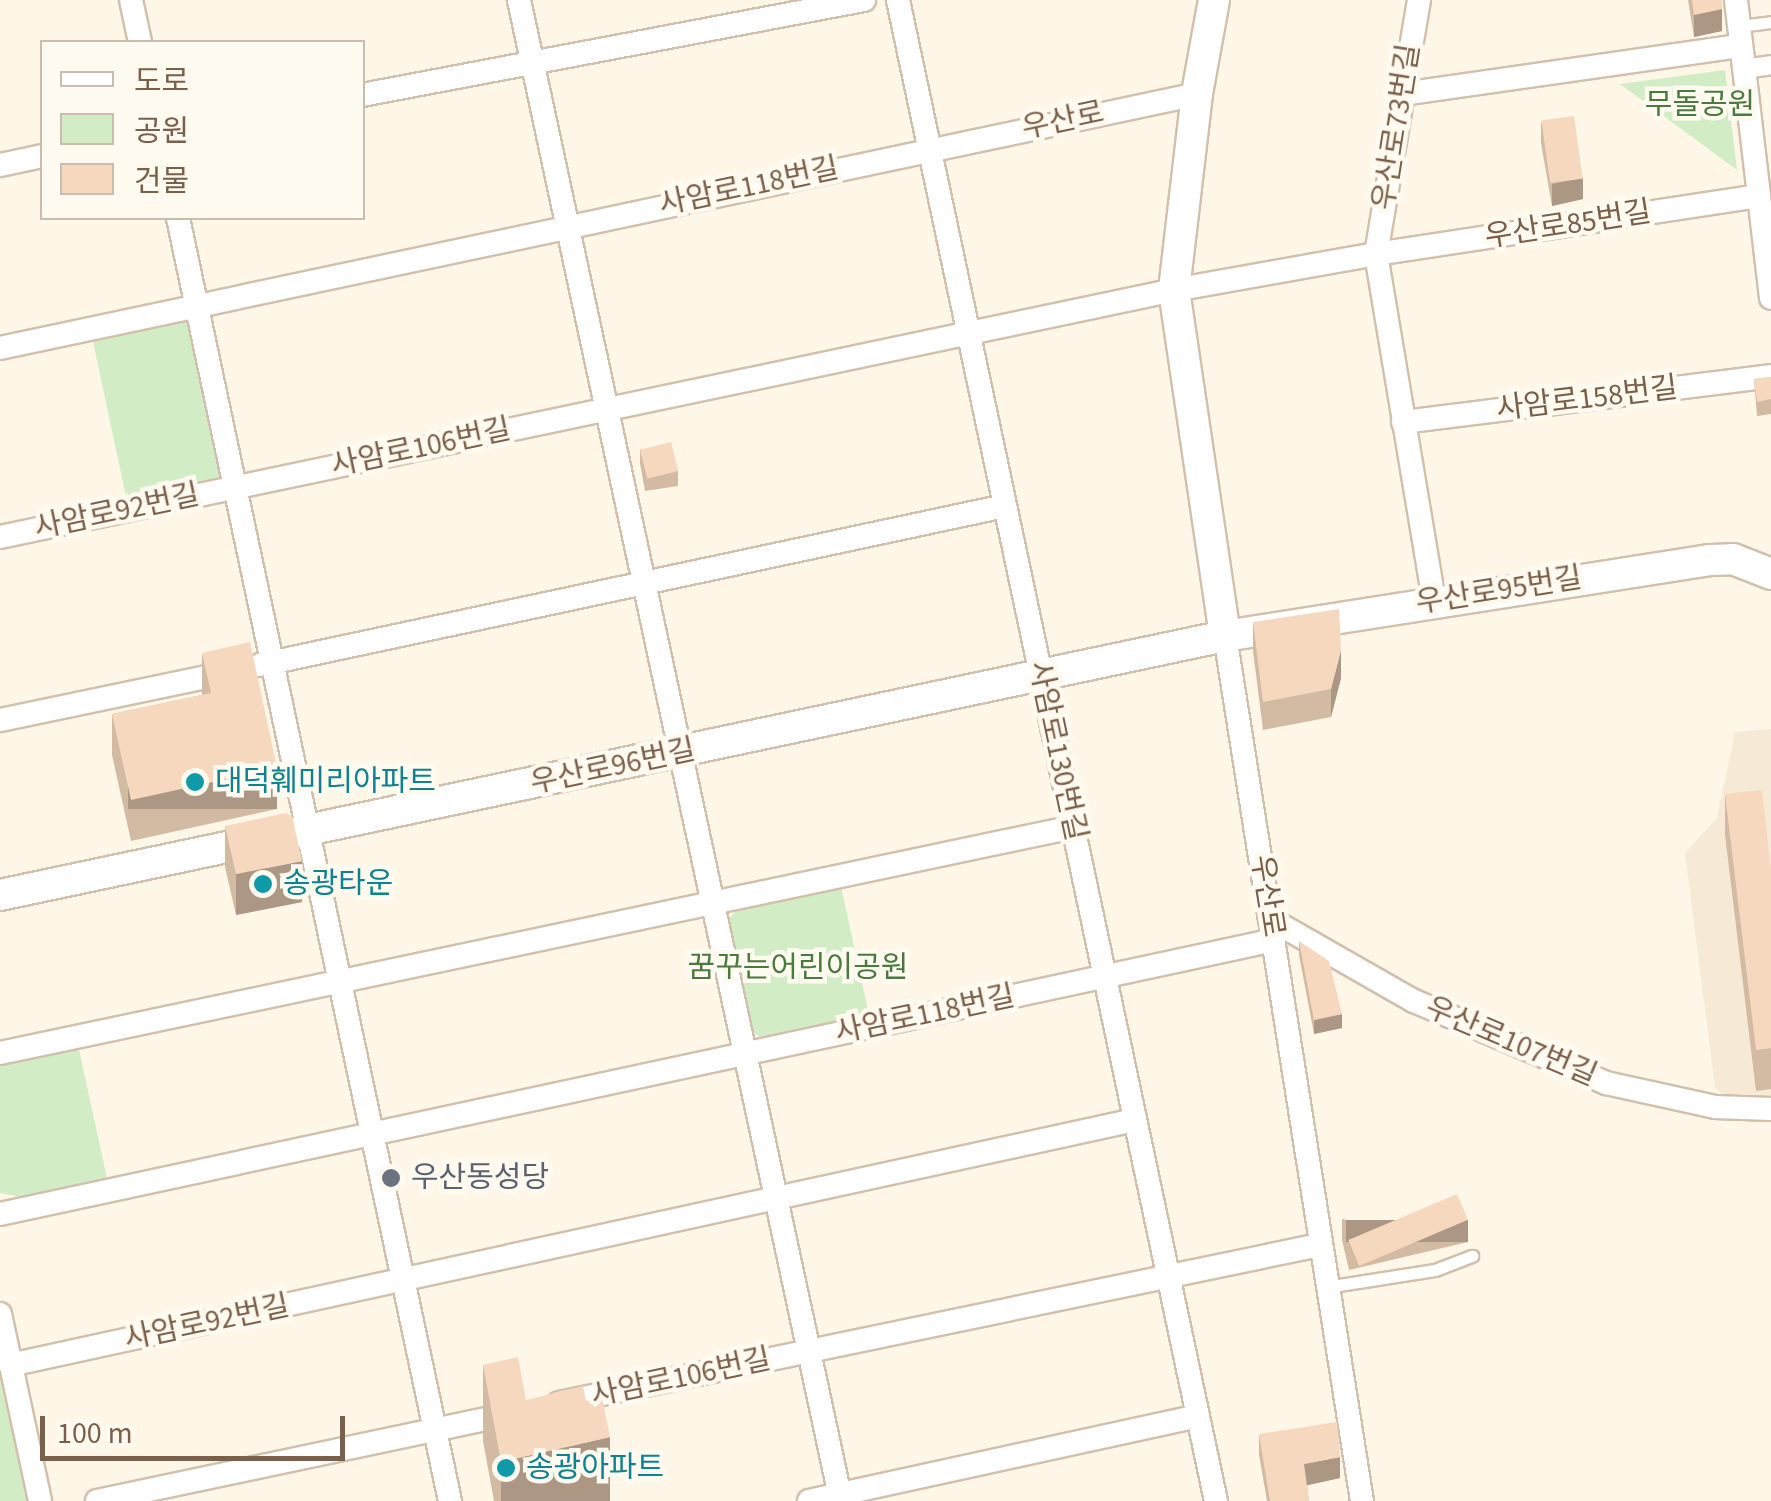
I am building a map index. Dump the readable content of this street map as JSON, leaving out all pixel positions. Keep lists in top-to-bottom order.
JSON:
{
  "streets": {
    "street": [
      "우산로",
      "우산로73번길",
      "사암로118번길",
      "우산로85번길",
      "사암로158번길",
      "사암로106번길",
      "사암로92번길",
      "우산로95번길",
      "사암로130번길",
      "우산로96번길",
      "우산로107번길"
    ]
  },
  "crossings": [
    ["우산로", "사암로118번길"],
    ["우산로", "우산로85번길"],
    ["우산로", "우산로95번길"],
    ["우산로", "사암로130번길"],
    ["우산로", "우산로96번길"],
    ["우산로", "우산로107번길"],
    ["우산로73번길", "우산로85번길"],
    ["사암로118번길", "사암로130번길"],
    ["사암로118번길", "우산로107번길"],
    ["사암로106번길", "사암로92번길"],
    ["우산로95번길", "우산로96번길"],
    ["사암로130번길", "우산로96번길"]
  ],
  "parks": ["무돌공원", "꿈꾸는어린이공원"],
  "places": [
    "대덕훼미리아파트",
    "송광타운",
    "우산동성당",
    "송광아파트"
  ],
  "legend": ["도로", "공원", "건물"],
  "scale_bar": "100 m"
}
